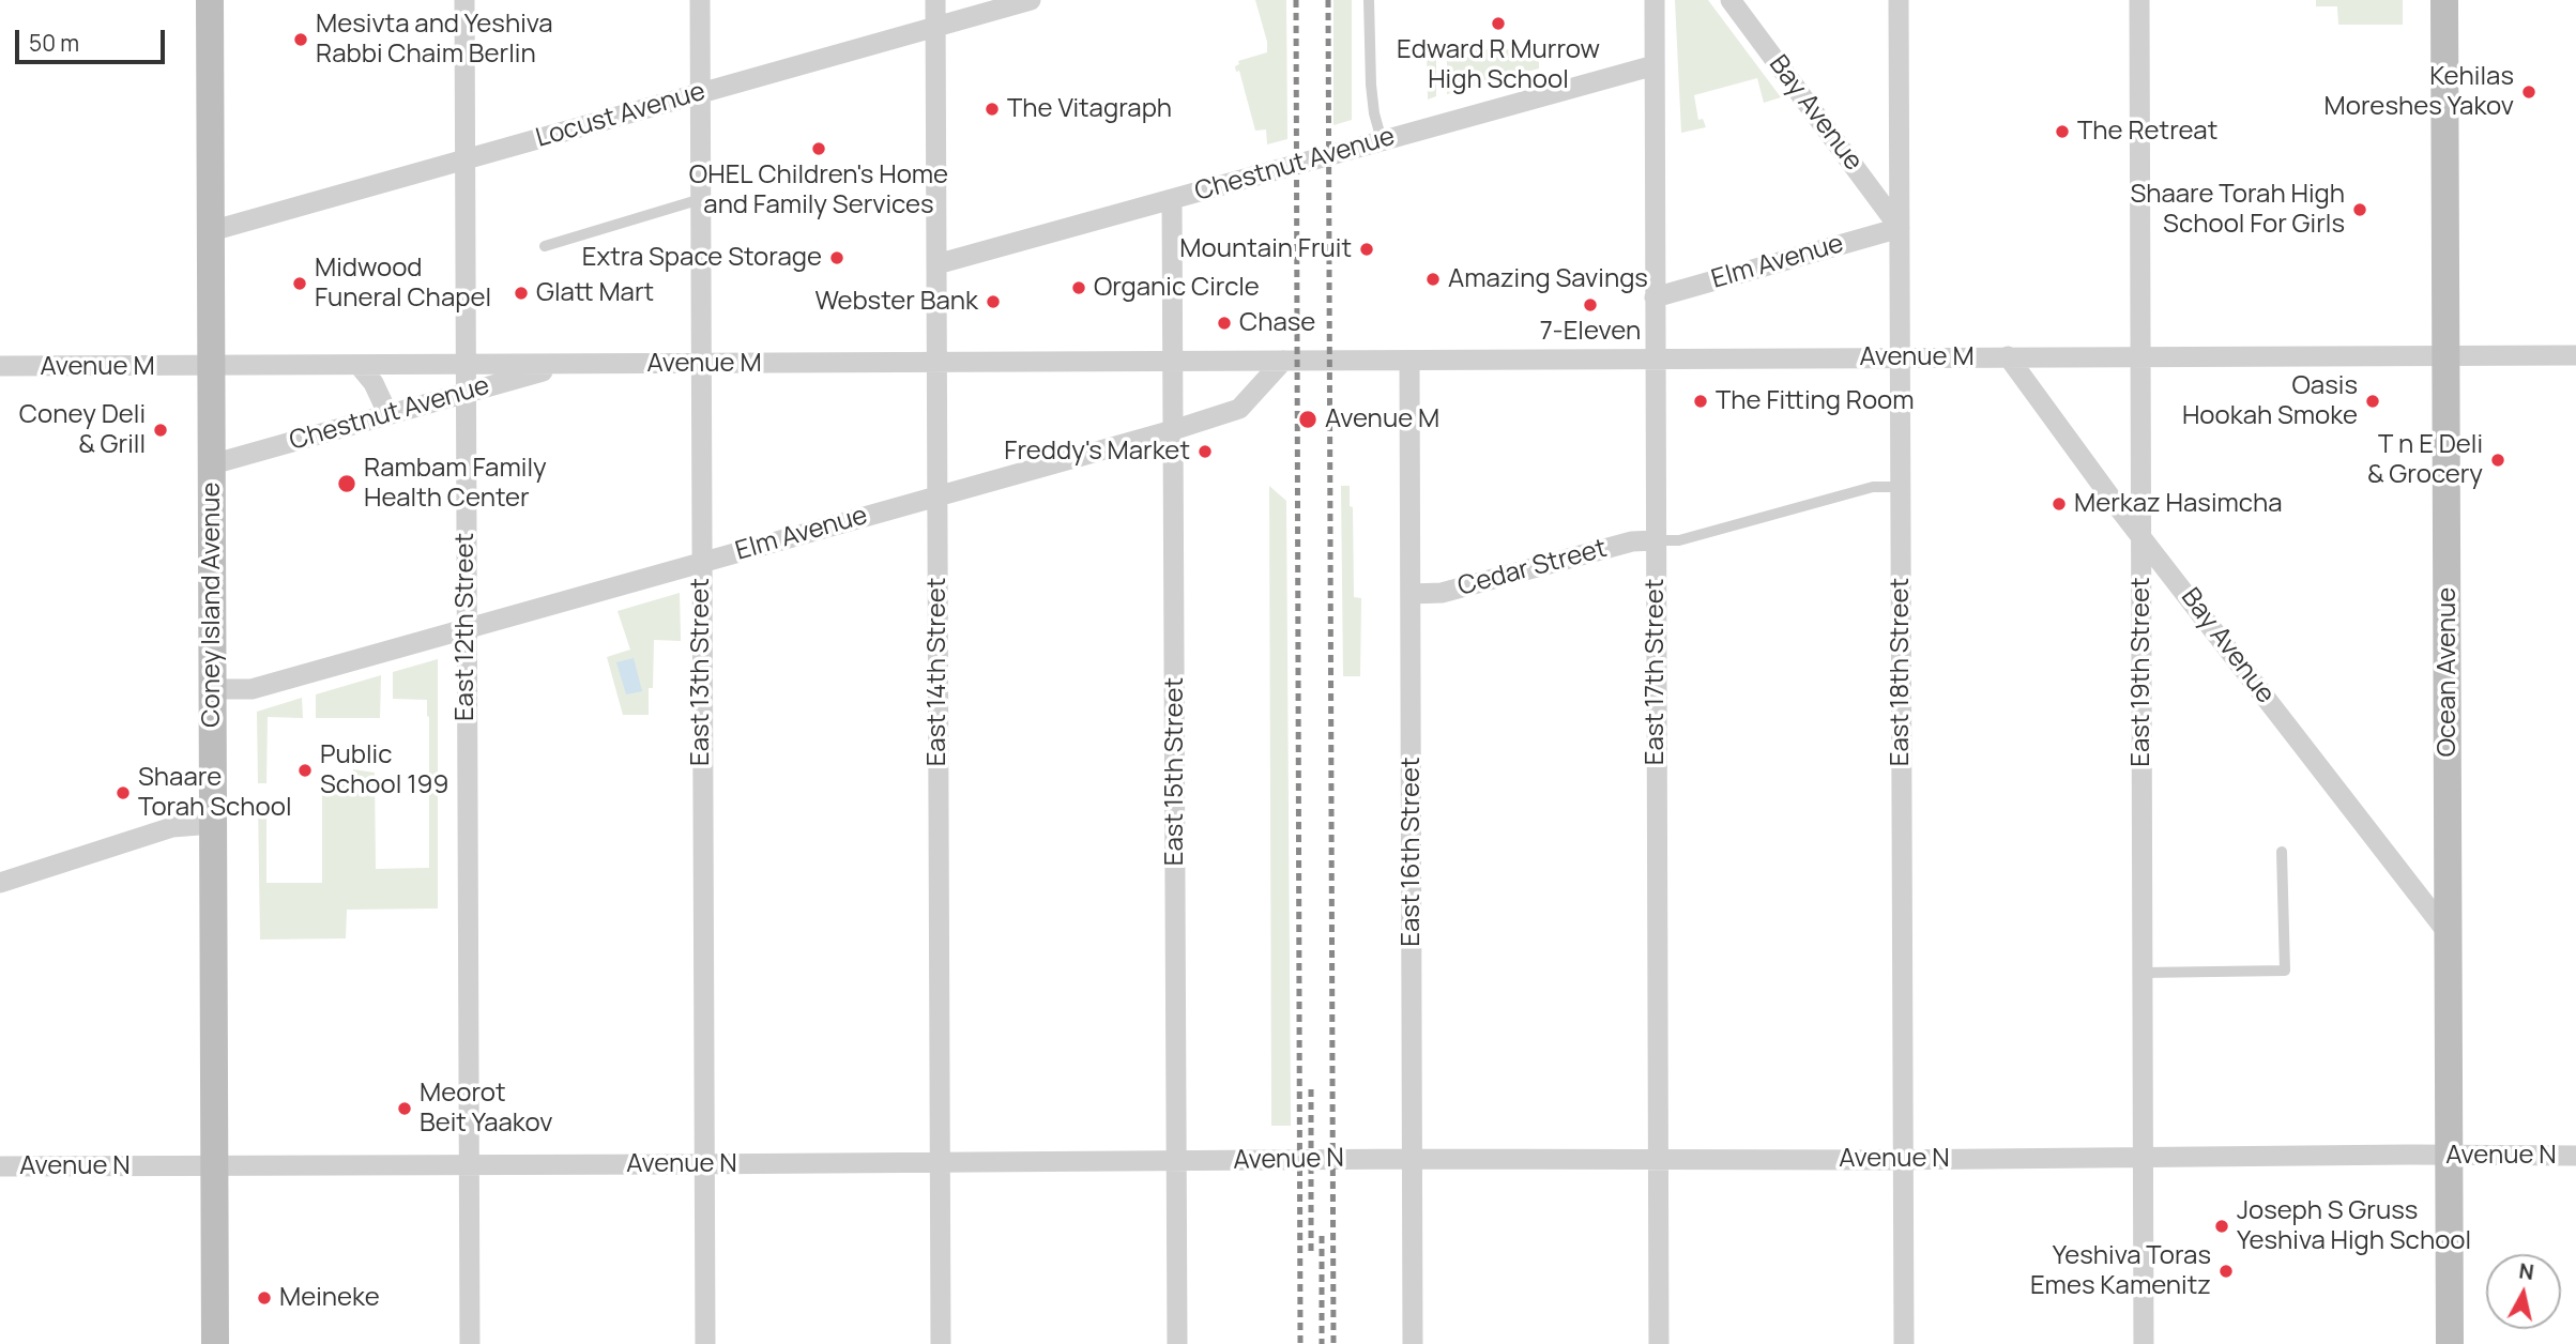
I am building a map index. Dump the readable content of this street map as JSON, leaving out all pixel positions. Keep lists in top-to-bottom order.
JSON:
{
  "streets": {
    "main road": ["Coney Island Avenue", "Ocean Avenue"],
    "street": [
      "Bay Avenue",
      "Locust Avenue",
      "Chestnut Avenue",
      "Elm Avenue",
      "Avenue M",
      "Cedar Street",
      "East 12th Street",
      "East 13th Street",
      "East 14th Street",
      "East 17th Street",
      "East 18th Street",
      "East 19th Street",
      "East 15th Street",
      "East 16th Street",
      "Avenue N"
    ]
  },
  "crossings": [
    ["Bay Avenue", "Elm Avenue"],
    ["Bay Avenue", "Avenue M"],
    ["Bay Avenue", "East 18th Street"],
    ["Bay Avenue", "East 19th Street"],
    ["Bay Avenue", "Ocean Avenue"],
    ["Locust Avenue", "Coney Island Avenue"],
    ["Locust Avenue", "East 12th Street"],
    ["Locust Avenue", "East 13th Street"],
    ["Locust Avenue", "East 14th Street"],
    ["Chestnut Avenue", "Avenue M"],
    ["Chestnut Avenue", "Coney Island Avenue"],
    ["Chestnut Avenue", "East 12th Street"],
    ["Chestnut Avenue", "East 14th Street"],
    ["Chestnut Avenue", "East 17th Street"],
    ["Chestnut Avenue", "East 15th Street"],
    ["Elm Avenue", "Avenue M"],
    ["Elm Avenue", "Coney Island Avenue"],
    ["Elm Avenue", "East 12th Street"],
    ["Elm Avenue", "East 13th Street"],
    ["Elm Avenue", "East 14th Street"],
    ["Elm Avenue", "East 17th Street"],
    ["Elm Avenue", "East 18th Street"],
    ["Elm Avenue", "East 15th Street"],
    ["Avenue M", "Coney Island Avenue"],
    ["Avenue M", "East 12th Street"],
    ["Avenue M", "East 13th Street"],
    ["Avenue M", "East 14th Street"],
    ["Avenue M", "East 17th Street"],
    ["Avenue M", "East 18th Street"],
    ["Avenue M", "East 19th Street"],
    ["Avenue M", "Ocean Avenue"],
    ["Avenue M", "East 15th Street"],
    ["Avenue M", "East 16th Street"],
    ["Cedar Street", "East 17th Street"],
    ["Cedar Street", "East 16th Street"],
    ["Coney Island Avenue", "Avenue N"],
    ["East 12th Street", "Avenue N"],
    ["East 13th Street", "Avenue N"],
    ["East 14th Street", "Avenue N"],
    ["East 17th Street", "Avenue N"],
    ["East 18th Street", "Avenue N"],
    ["East 19th Street", "Avenue N"],
    ["Ocean Avenue", "Avenue N"],
    ["East 15th Street", "Avenue N"],
    ["East 16th Street", "Avenue N"]
  ],
  "places": [
    "Edward R Murrow High School",
    "Mesivta and Yeshiva Rabbi Chaim Berlin",
    "Kehilas Moreshes Yakov",
    "The Vitagraph",
    "The Retreat",
    "OHEL Children's Home and Family Services",
    "Shaare Torah High School For Girls",
    "Mountain Fruit",
    "Extra Space Storage",
    "Amazing Savings",
    "Midwood Funeral Chapel",
    "Organic Circle",
    "Glatt Mart",
    "Webster Bank",
    "7-Eleven",
    "Chase",
    "The Fitting Room",
    "Oasis Hookah Smoke",
    "Avenue M",
    "Coney Deli & Grill",
    "Freddy's Market",
    "T n E Deli & Grocery",
    "Rambam Family Health Center",
    "Merkaz Hasimcha",
    "Public School 199",
    "Shaare Torah School",
    "Meorot Beit Yaakov",
    "Joseph S Gruss Yeshiva High School",
    "Yeshiva Toras Emes Kamenitz",
    "Meineke"
  ],
  "scale_bar": "50 m",
  "north": "top"
}
